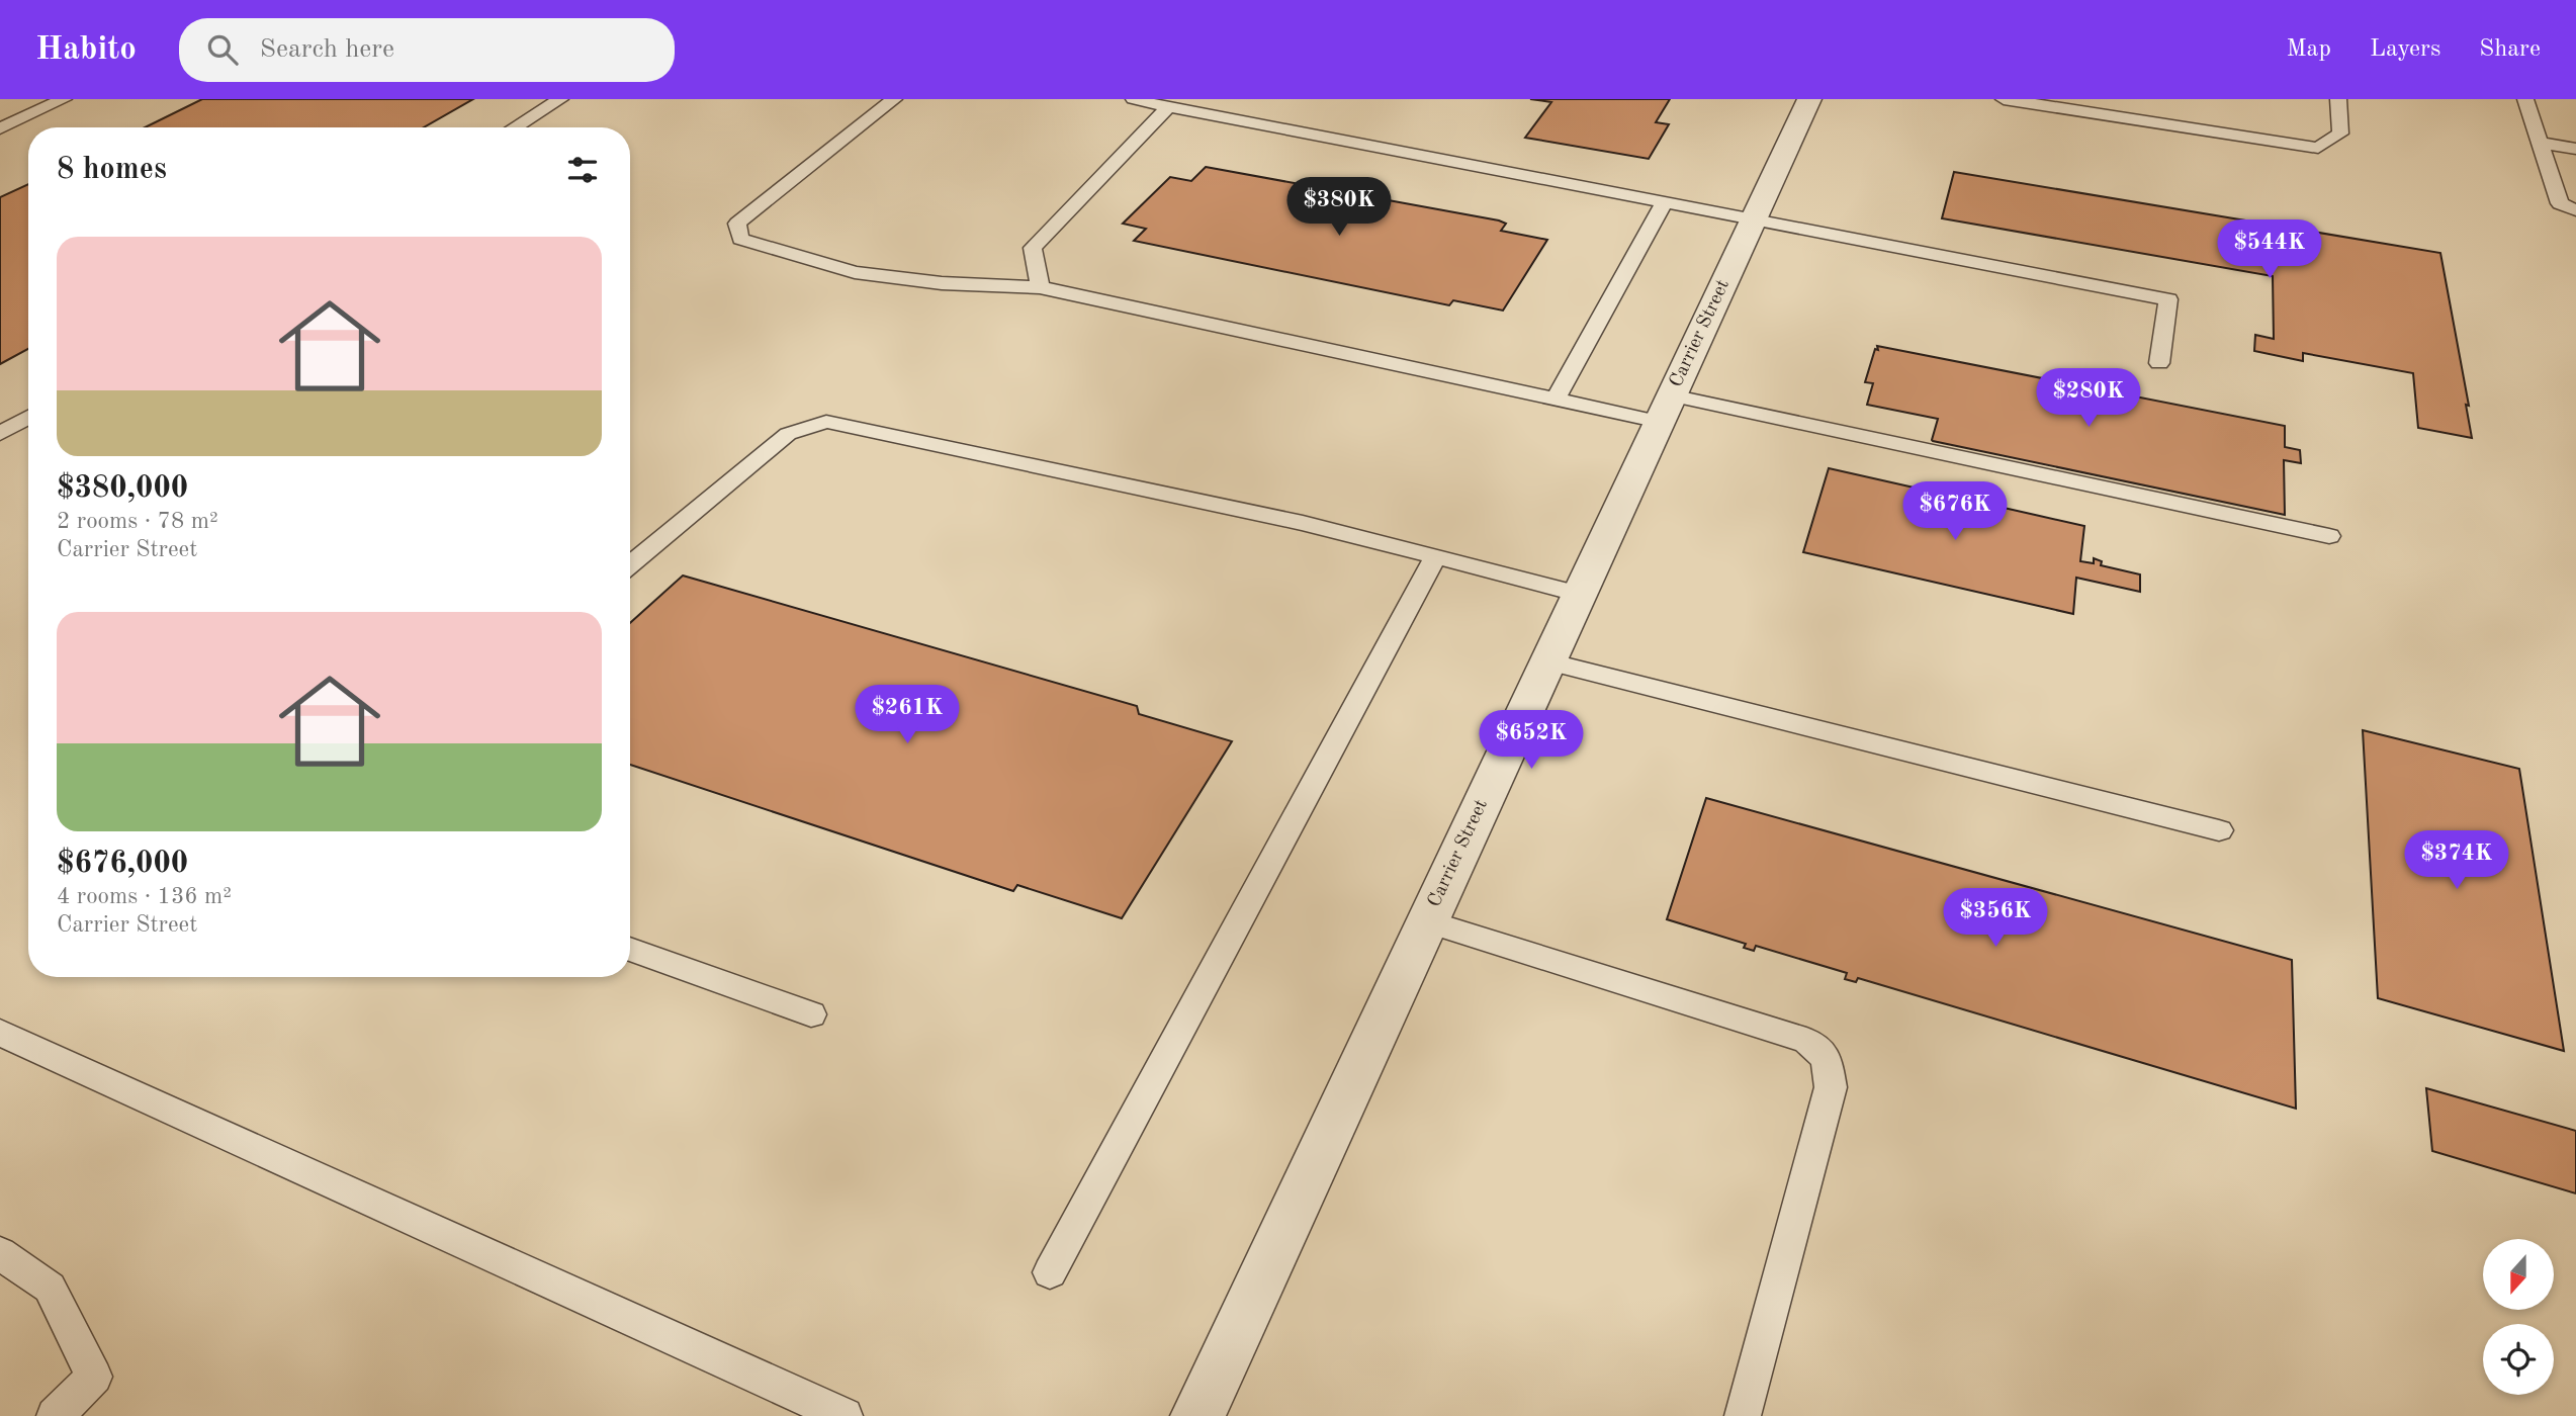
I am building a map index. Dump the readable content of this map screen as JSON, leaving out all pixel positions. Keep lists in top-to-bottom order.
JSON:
{
  "streets": {
    "street": ["Carrier Street"]
  },
  "north": "bottom",
  "page": {
    "header": "Habito",
    "search": "Search here",
    "nav": ["Map", "Layers", "Share"],
    "heading": "8 homes",
    "price": [
      "$380K",
      "$544K",
      "$280K",
      "$676K",
      "$261K",
      "$652K",
      "$374K",
      "$356K"
    ],
    "list": [
      {
        "name": "$380,000",
        "note": "2 rooms · 78 m² · Carrier Street"
      },
      {
        "name": "$676,000",
        "note": "4 rooms · 136 m² · Carrier Street"
      }
    ]
  }
}
